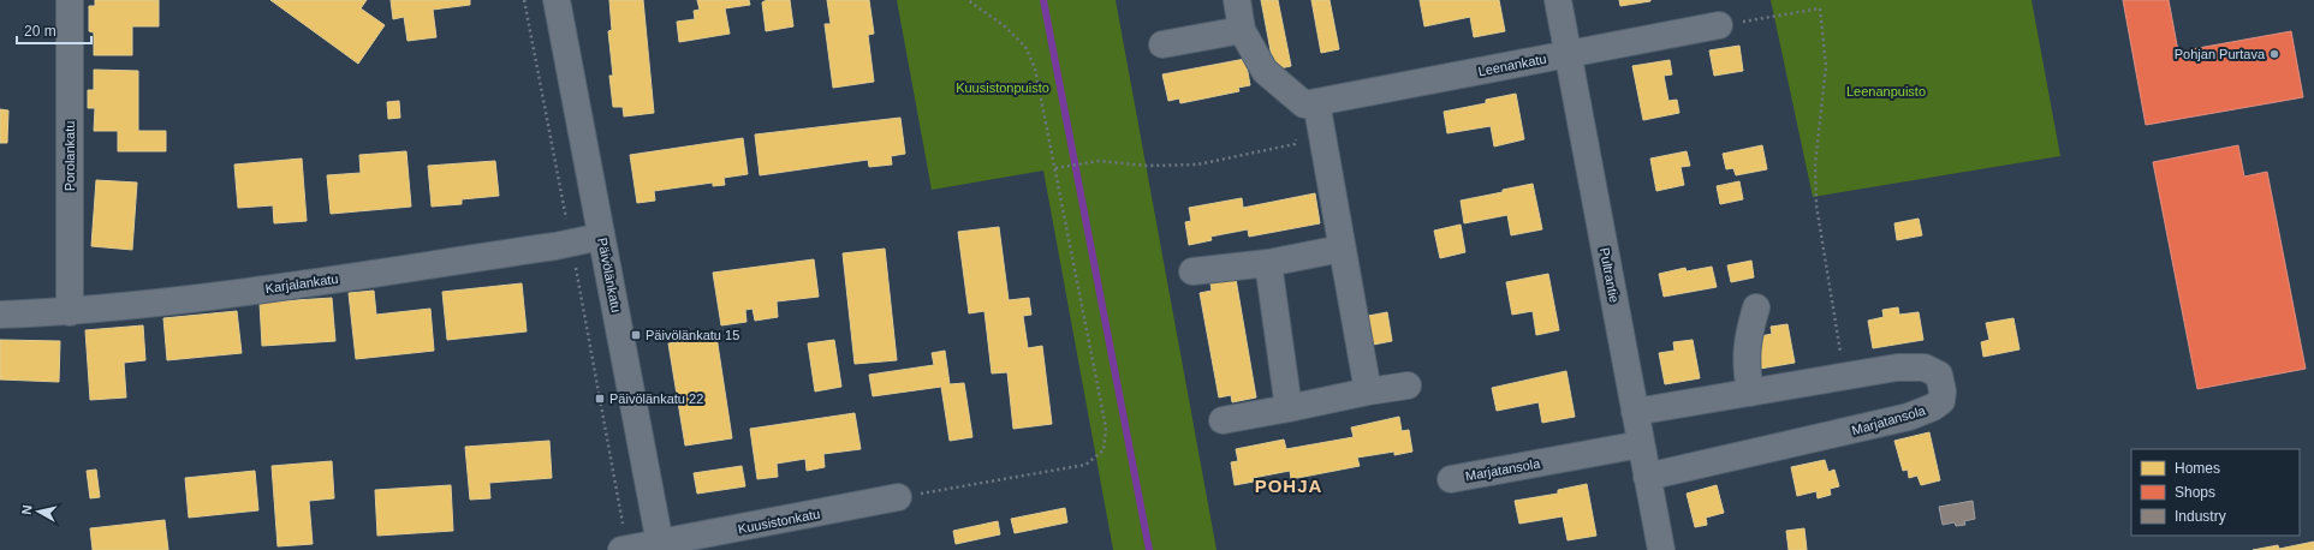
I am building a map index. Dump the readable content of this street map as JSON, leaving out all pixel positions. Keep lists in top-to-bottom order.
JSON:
{
  "streets": {
    "street": [
      "Leenankatu",
      "Porolankatu",
      "Päivölänkatu",
      "Pultrantie",
      "Karjalankatu",
      "Marjatansola",
      "Kuusistonkatu"
    ]
  },
  "crossings": [
    ["Leenankatu", "Pultrantie"],
    ["Porolankatu", "Karjalankatu"],
    ["Päivölänkatu", "Karjalankatu"],
    ["Päivölänkatu", "Kuusistonkatu"],
    ["Pultrantie", "Marjatansola"]
  ],
  "districts": ["POHJA"],
  "parks": ["Kuusistonpuisto", "Leenanpuisto"],
  "places": {
    "other": ["Pohjan Purtava"],
    "transit": ["Päivölänkatu 15", "Päivölänkatu 22"]
  },
  "legend": ["Homes", "Shops", "Industry"],
  "scale_bar": "20 m",
  "north": "left"
}
